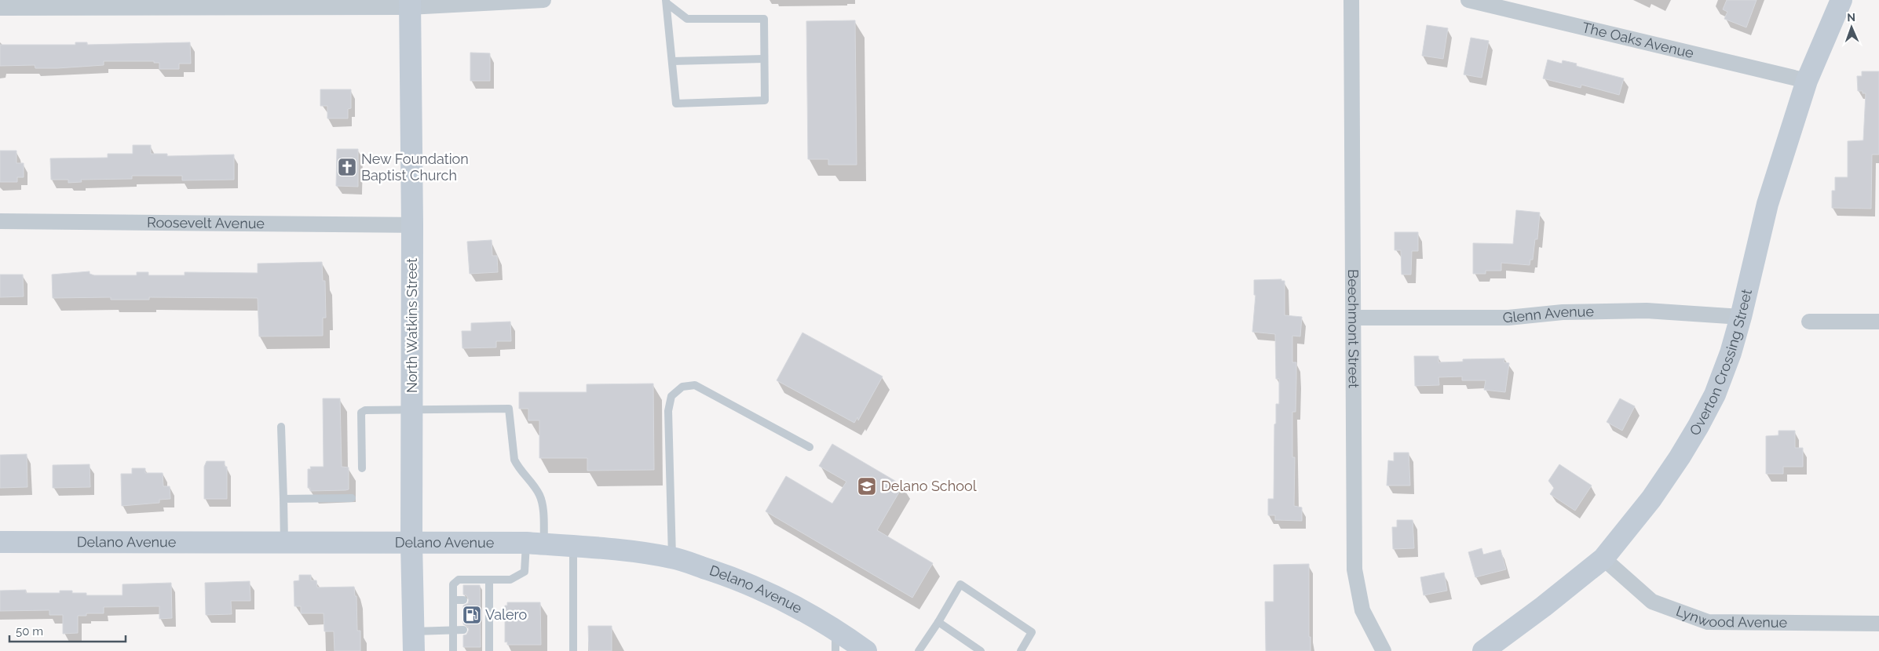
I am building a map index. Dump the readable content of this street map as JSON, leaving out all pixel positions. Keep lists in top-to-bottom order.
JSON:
{
  "streets": {
    "main road": ["North Watkins Street", "Overton Crossing Street", "Delano Avenue"],
    "street": [
      "The Oaks Avenue",
      "Roosevelt Avenue",
      "Glenn Avenue",
      "Beechmont Street",
      "Lynwood Avenue"
    ]
  },
  "crossings": [
    ["The Oaks Avenue", "Overton Crossing Street"],
    ["Roosevelt Avenue", "North Watkins Street"],
    ["Glenn Avenue", "Beechmont Street"],
    ["Glenn Avenue", "Overton Crossing Street"],
    ["North Watkins Street", "Delano Avenue"],
    ["Overton Crossing Street", "Lynwood Avenue"]
  ],
  "places": {
    "church": ["New Foundation Baptist Church"],
    "school or university": ["Delano School"],
    "fuel station": ["Valero"]
  },
  "scale_bar": "50 m",
  "north": "top"
}
